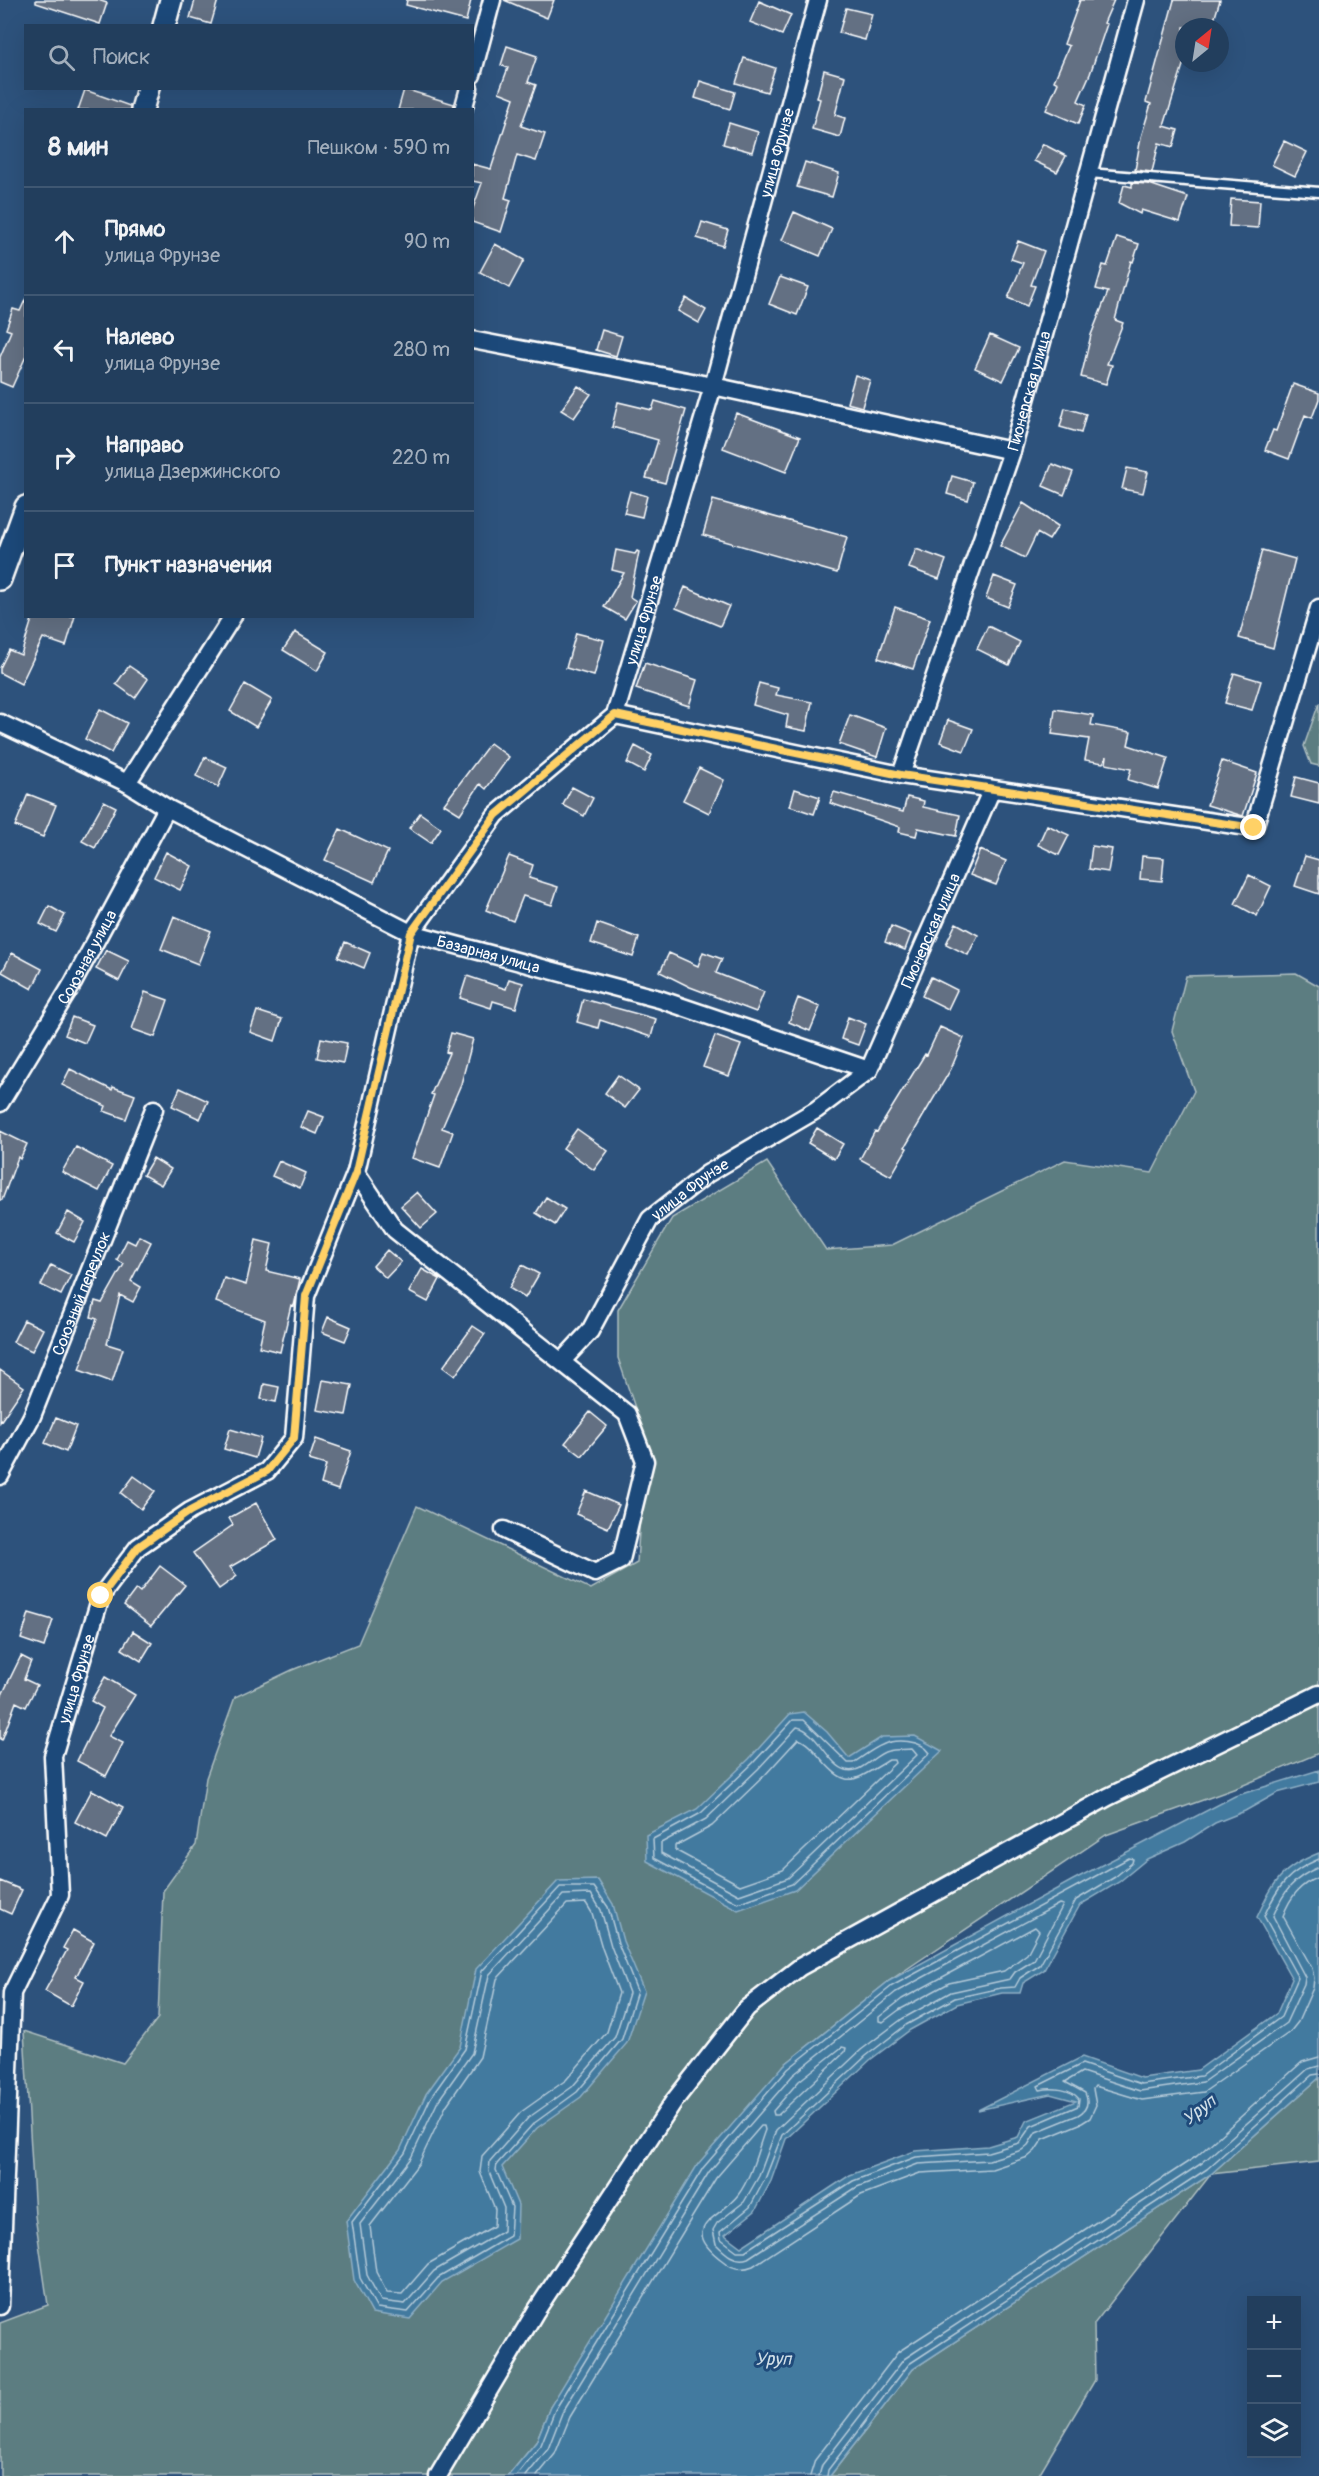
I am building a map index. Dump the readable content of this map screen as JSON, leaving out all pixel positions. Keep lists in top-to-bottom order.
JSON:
{
  "streets": {
    "street": [
      "улица Фрунзе",
      "Пионерская улица",
      "Базарная улица",
      "Союзная улица",
      "Союзный переулок"
    ]
  },
  "crossings": [
    ["улица Фрунзе", "Пионерская улица"],
    ["улица Фрунзе", "Базарная улица"],
    ["Пионерская улица", "Базарная улица"],
    ["Базарная улица", "Союзная улица"]
  ],
  "water": ["Уруп"],
  "north": "top right",
  "page": {
    "search": "Поиск",
    "heading": ["8 мин", "Пешком · 590 m"],
    "list": [
      ["Прямо", "улица Фрунзе", "90 m"],
      ["Налево", "улица Фрунзе", "280 m"],
      ["Направо", "улица Дзержинского", "220 m"],
      "Пункт назначения"
    ],
    "map_buttons": ["+", "−"]
  }
}
